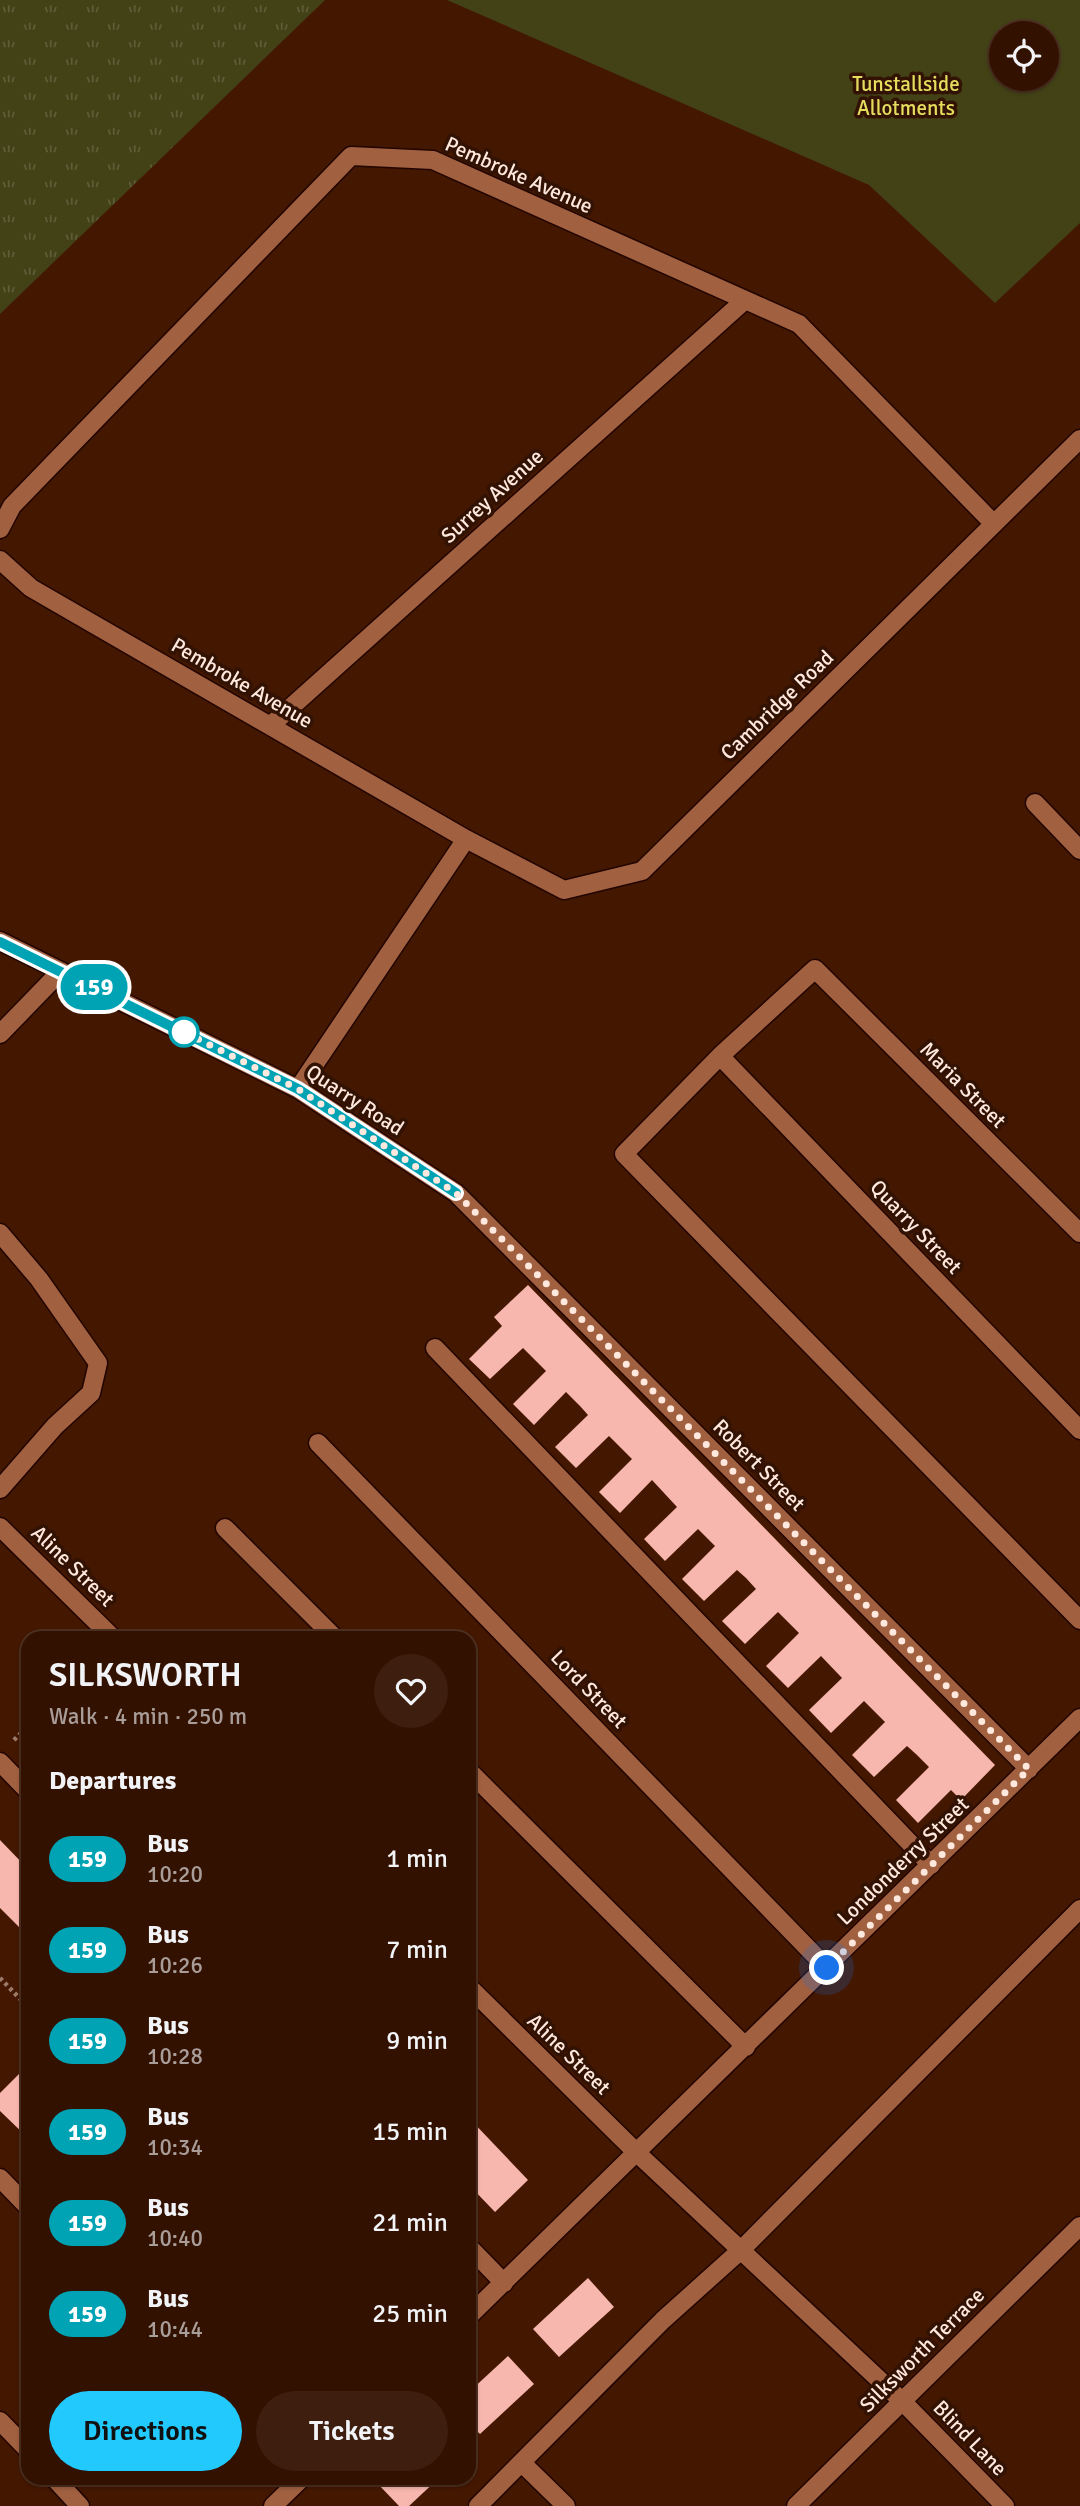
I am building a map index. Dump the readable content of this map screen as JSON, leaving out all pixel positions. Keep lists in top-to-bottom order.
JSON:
{
  "streets": {
    "street": [
      "Pembroke Avenue",
      "Surrey Avenue",
      "Cambridge Road",
      "Maria Street",
      "Quarry Road",
      "Quarry Street",
      "Robert Street",
      "Aline Street",
      "Lord Street",
      "Londonderry Street",
      "Silksworth Terrace",
      "Blind Lane"
    ]
  },
  "crossings": [
    ["Pembroke Avenue", "Surrey Avenue"],
    ["Pembroke Avenue", "Cambridge Road"],
    ["Maria Street", "Quarry Street"],
    ["Quarry Road", "Robert Street"],
    ["Robert Street", "Londonderry Street"],
    ["Aline Street", "Londonderry Street"],
    ["Aline Street", "Blind Lane"],
    ["Lord Street", "Londonderry Street"],
    ["Silksworth Terrace", "Blind Lane"]
  ],
  "parks": ["Tunstallside Allotments"],
  "lines": ["bus line 159"],
  "page": {
    "on_map": "159",
    "heading": [
      ["SILKSWORTH", "Walk · 4 min · 250 m"],
      "Departures"
    ],
    "list": [
      {
        "mark": "159",
        "name": "Bus",
        "note": "10:20",
        "value": "1 min"
      },
      {
        "mark": "159",
        "name": "Bus",
        "note": "10:26",
        "value": "7 min"
      },
      {
        "mark": "159",
        "name": "Bus",
        "note": "10:28",
        "value": "9 min"
      },
      {
        "mark": "159",
        "name": "Bus",
        "note": "10:34",
        "value": "15 min"
      },
      {
        "mark": "159",
        "name": "Bus",
        "note": "10:40",
        "value": "21 min"
      },
      {
        "mark": "159",
        "name": "Bus",
        "note": "10:44",
        "value": "25 min"
      }
    ],
    "buttons": ["Directions", "Tickets"]
  }
}
